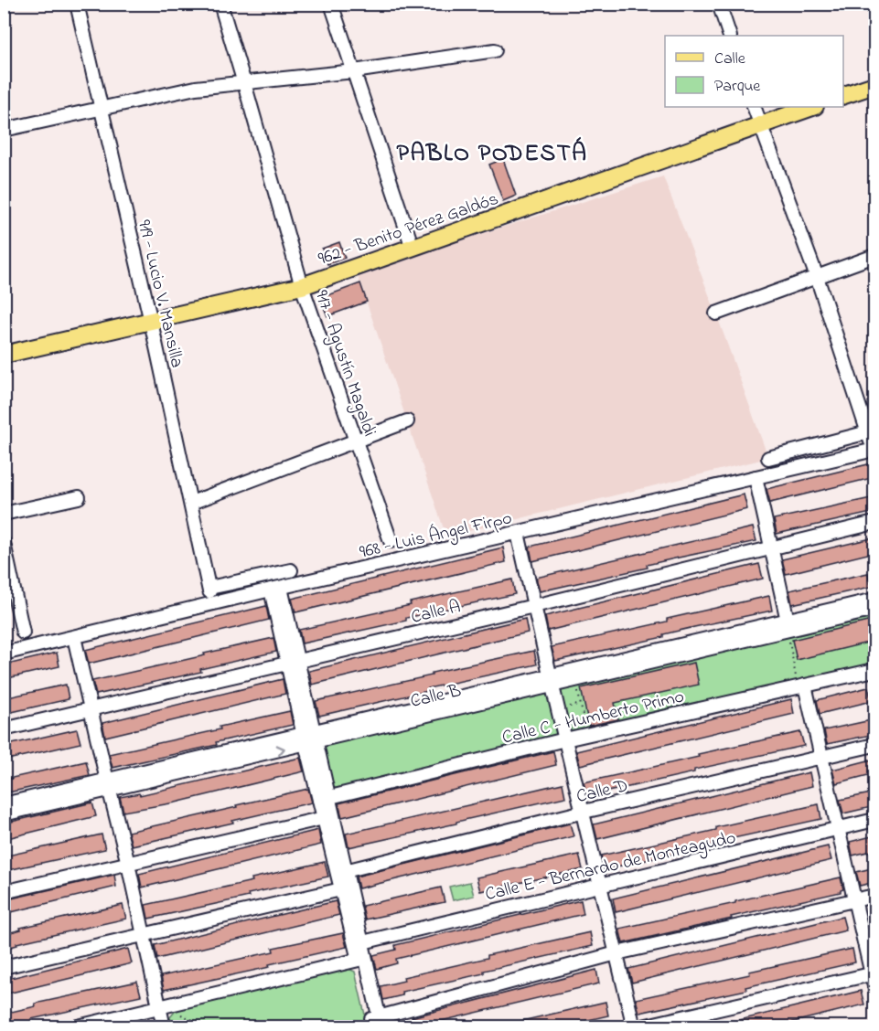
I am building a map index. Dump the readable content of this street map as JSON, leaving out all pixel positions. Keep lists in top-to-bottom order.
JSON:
{
  "streets": {
    "main road": ["962 - Benito Pérez Galdós"],
    "street": [
      "919 - Lucio V. Mansilla",
      "917 - Agustín Magaldi",
      "968 - Luis Ángel Firpo",
      "Calle A",
      "Calle B",
      "Calle C - Humberto Primo",
      "Calle D",
      "Calle E - Bernardo de Monteagudo"
    ]
  },
  "crossings": [
    ["962 - Benito Pérez Galdós", "919 - Lucio V. Mansilla"],
    ["962 - Benito Pérez Galdós", "917 - Agustín Magaldi"]
  ],
  "districts": ["PABLO PODESTÁ"],
  "legend": ["Calle", "Parque"]
}
